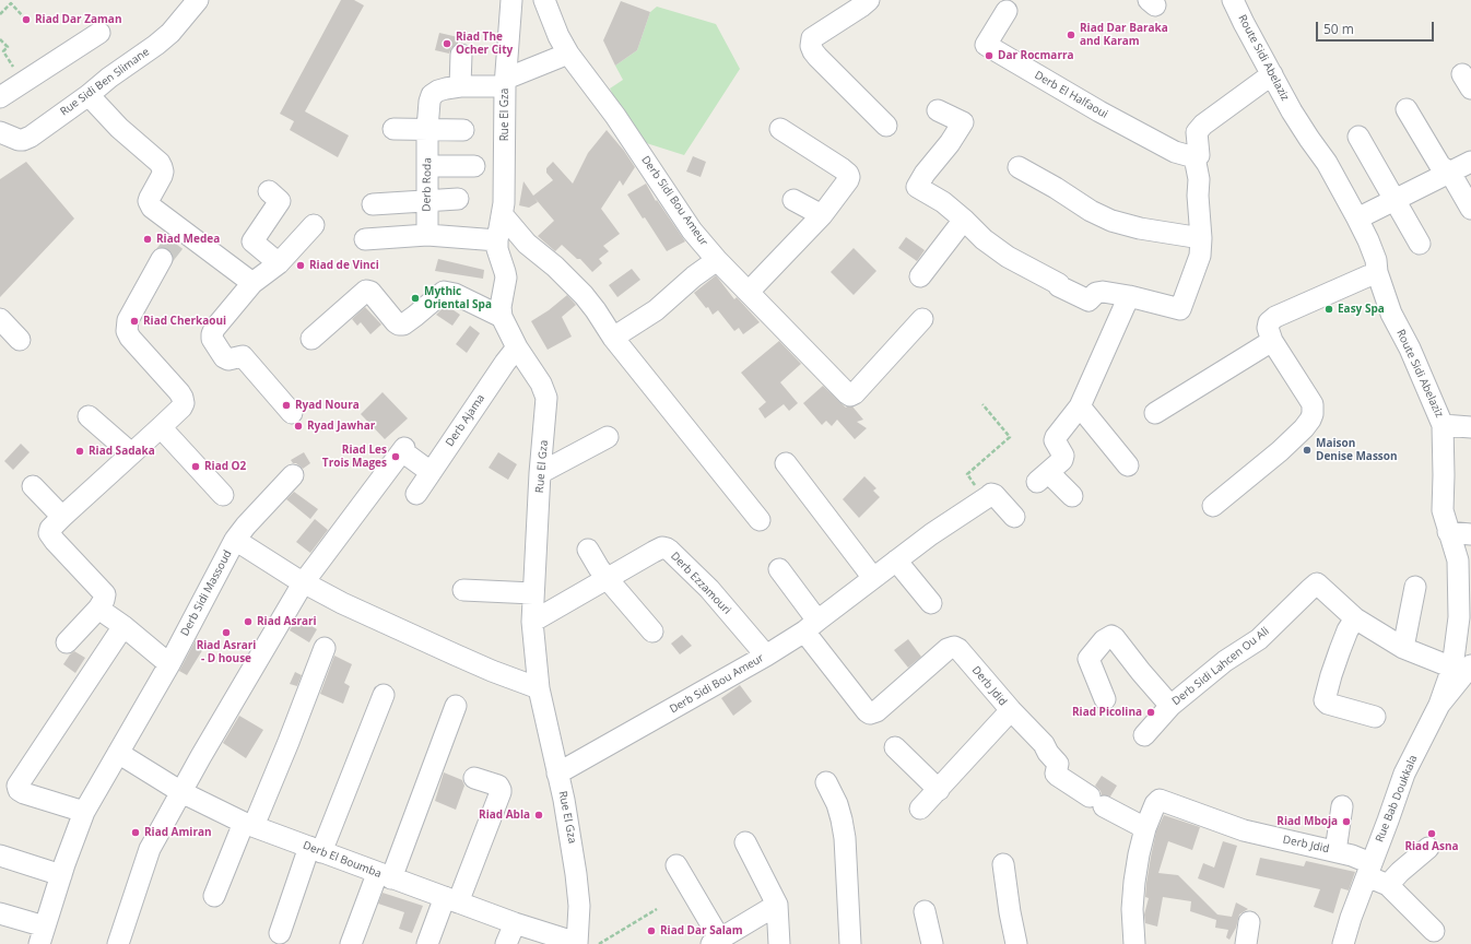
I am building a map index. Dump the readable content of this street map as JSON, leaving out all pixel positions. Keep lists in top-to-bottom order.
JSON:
{
  "streets": {
    "street": [
      "Route Sidi Abelaziz",
      "Rue Sidi Ben Slimane",
      "Derb El Halfaoui",
      "Rue El Gza",
      "Derb Roda",
      "Derb Sidi Bou Ameur",
      "Derb Ajama",
      "Derb Ezzamouri",
      "Derb Sidi Massoud",
      "Derb Sidi Lahcen Ou Ali",
      "Derb Jdid",
      "Rue Bab Doukkala",
      "Derb El Boumba"
    ]
  },
  "crossings": [
    ["Route Sidi Abelaziz", "Derb Sidi Lahcen Ou Ali"],
    ["Route Sidi Abelaziz", "Rue Bab Doukkala"],
    ["Rue El Gza", "Derb Roda"],
    ["Rue El Gza", "Derb Sidi Bou Ameur"],
    ["Rue El Gza", "Derb Ajama"],
    ["Rue El Gza", "Derb Ezzamouri"],
    ["Rue El Gza", "Derb Sidi Massoud"],
    ["Rue El Gza", "Derb El Boumba"],
    ["Derb Sidi Bou Ameur", "Derb Ezzamouri"],
    ["Derb Sidi Bou Ameur", "Derb Jdid"],
    ["Derb Sidi Massoud", "Derb El Boumba"],
    ["Derb Jdid", "Rue Bab Doukkala"]
  ],
  "places": [
    "Riad Dar Zaman",
    "Riad Dar Baraka and Karam",
    "Riad The Ocher City",
    "Dar Rocmarra",
    "Riad Medea",
    "Riad de Vinci",
    "Mythic Oriental Spa",
    "Easy Spa",
    "Riad Cherkaoui",
    "Ryad Noura",
    "Ryad Jawhar",
    "Maison Denise Masson",
    "Riad Sadaka",
    "Riad Les Trois Mages",
    "Riad O2",
    "Riad Asrari",
    "Riad Asrari - D house",
    "Riad Picolina",
    "Riad Abla",
    "Riad Mboja",
    "Riad Amiran",
    "Riad Asna",
    "Riad Dar Salam"
  ],
  "scale_bar": "50 m"
}
